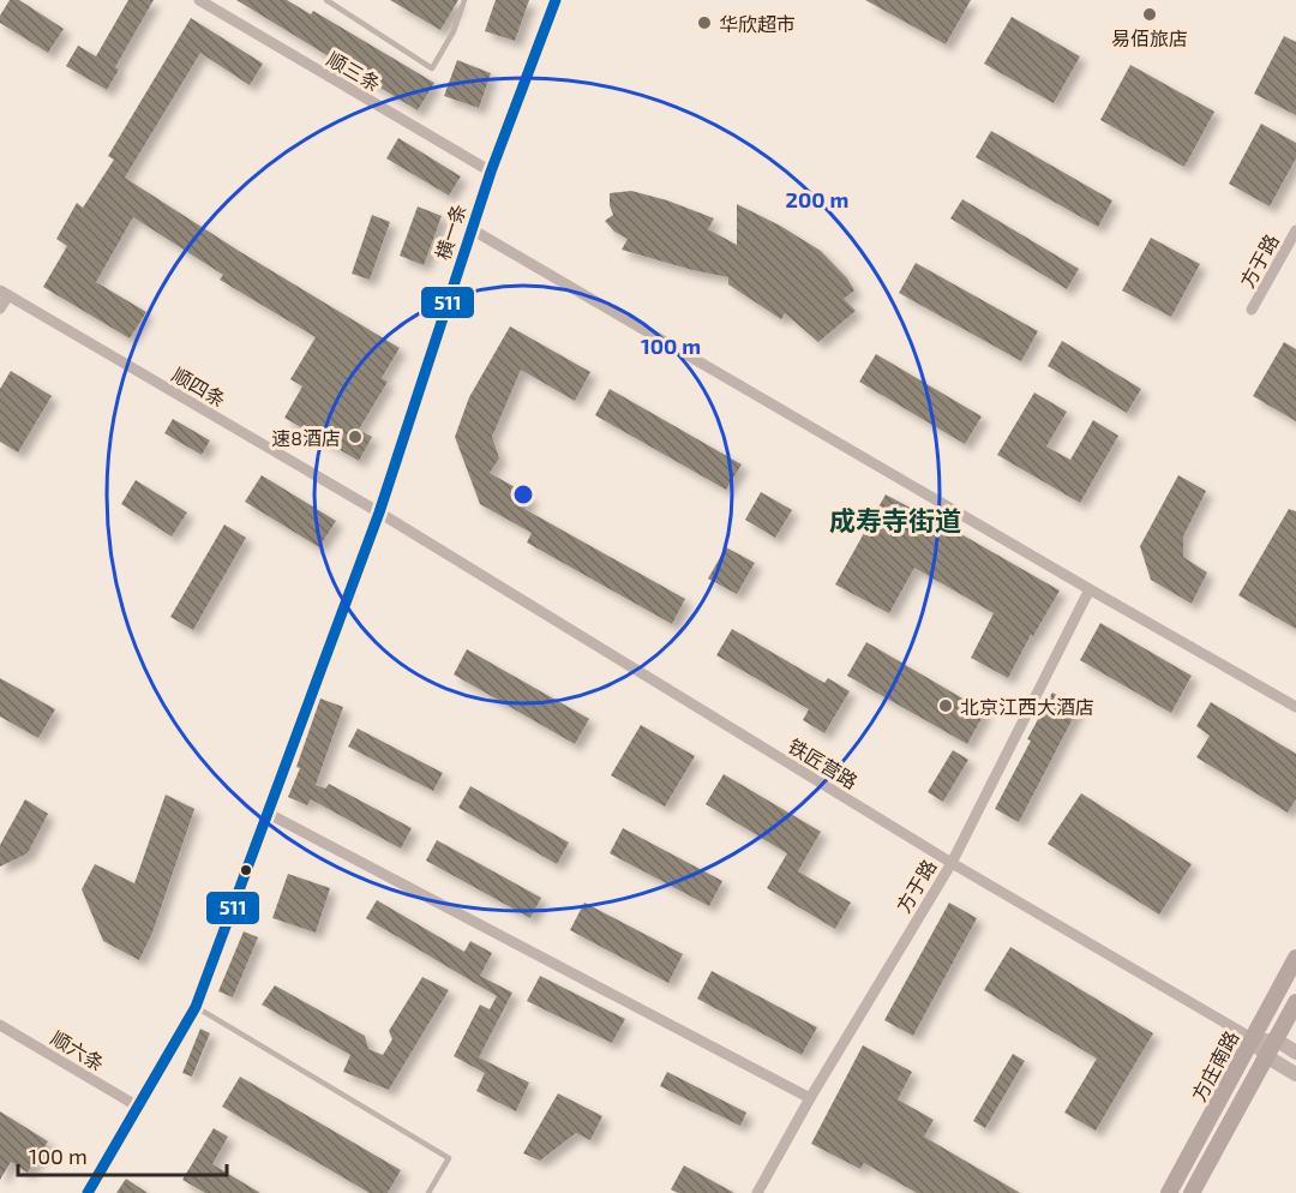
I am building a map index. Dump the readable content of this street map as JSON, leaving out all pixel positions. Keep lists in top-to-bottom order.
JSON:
{
  "streets": {
    "main road": ["方庄南路"],
    "street": [
      "顺三条",
      "横一条",
      "方于路",
      "顺四条",
      "铁匠营路",
      "顺六条"
    ]
  },
  "crossings": [
    ["顺三条", "横一条"],
    ["横一条", "顺四条"],
    ["横一条", "铁匠营路"],
    ["横一条", "顺六条"],
    ["方于路", "铁匠营路"],
    ["顺四条", "铁匠营路"],
    ["铁匠营路", "方庄南路"]
  ],
  "districts": ["成寿寺街道"],
  "places": [
    "易佰旅店",
    "华欣超市",
    "速8酒店",
    "北京江西大酒店"
  ],
  "lines": ["transit line 511"],
  "scale_bar": "100 m",
  "rings": ["200 m", "100 m"]
}
